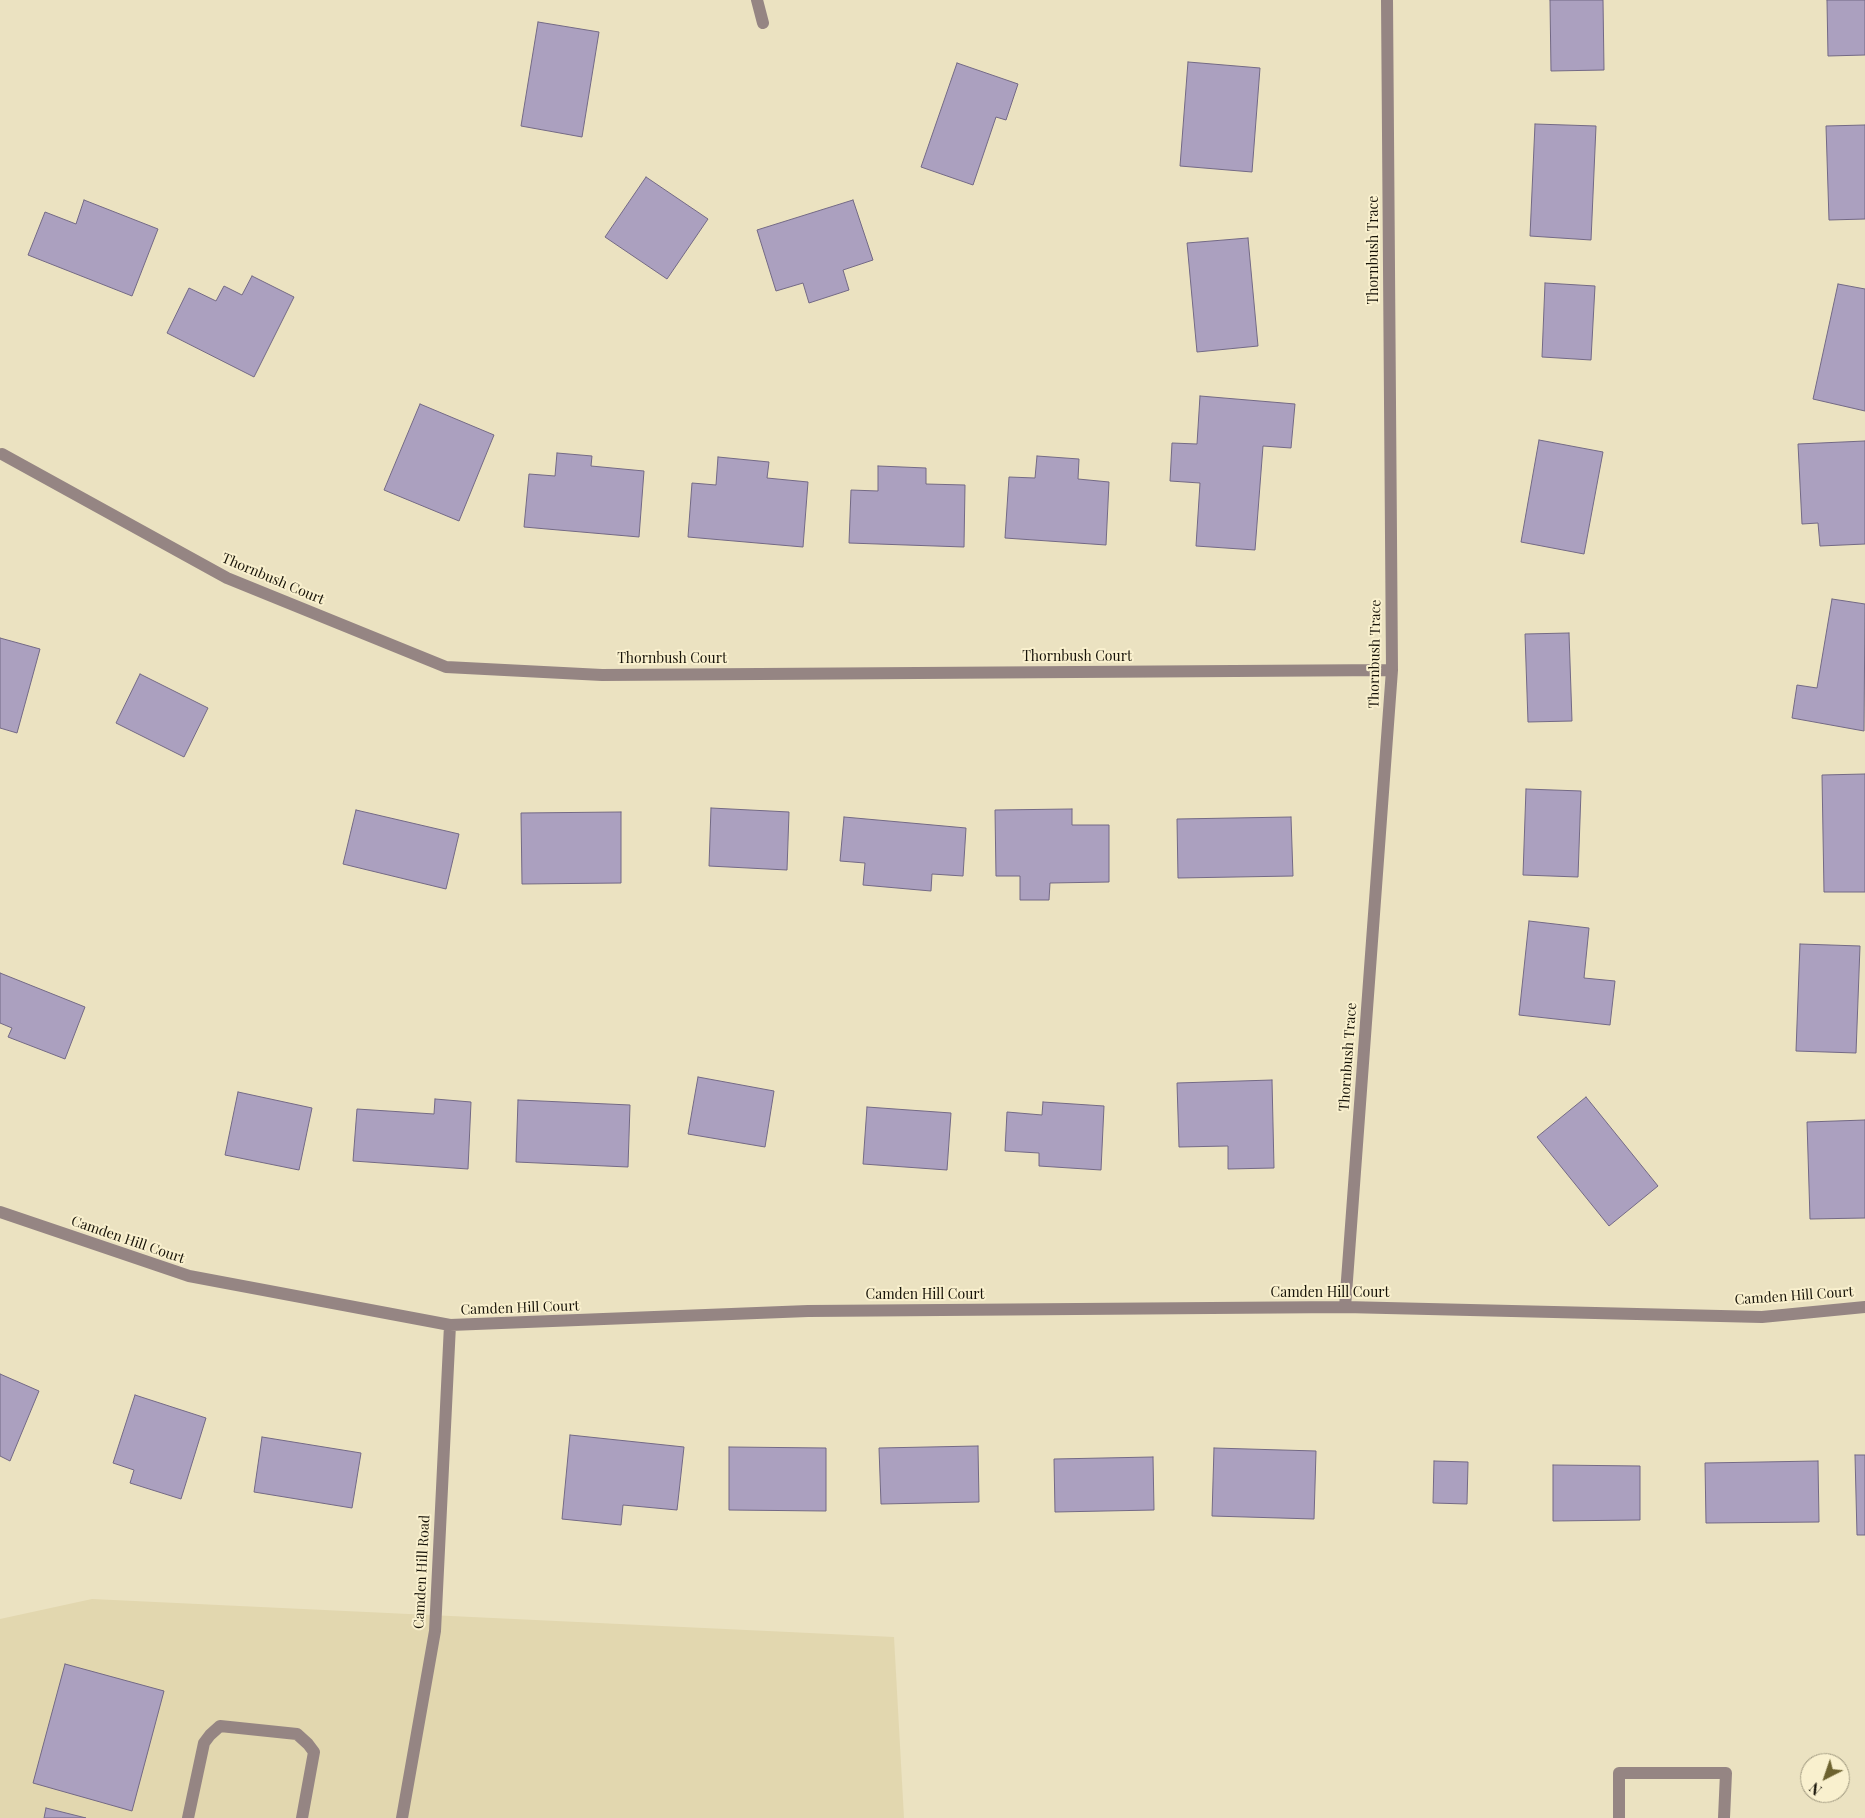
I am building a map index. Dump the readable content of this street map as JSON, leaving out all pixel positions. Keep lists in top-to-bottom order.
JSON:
{
  "streets": {
    "street": [
      "Thornbush Trace",
      "Thornbush Court",
      "Camden Hill Court",
      "Camden Hill Road"
    ]
  },
  "crossings": [
    ["Thornbush Trace", "Thornbush Court"],
    ["Thornbush Trace", "Camden Hill Court"],
    ["Camden Hill Court", "Camden Hill Road"]
  ],
  "north": "bottom left"
}
